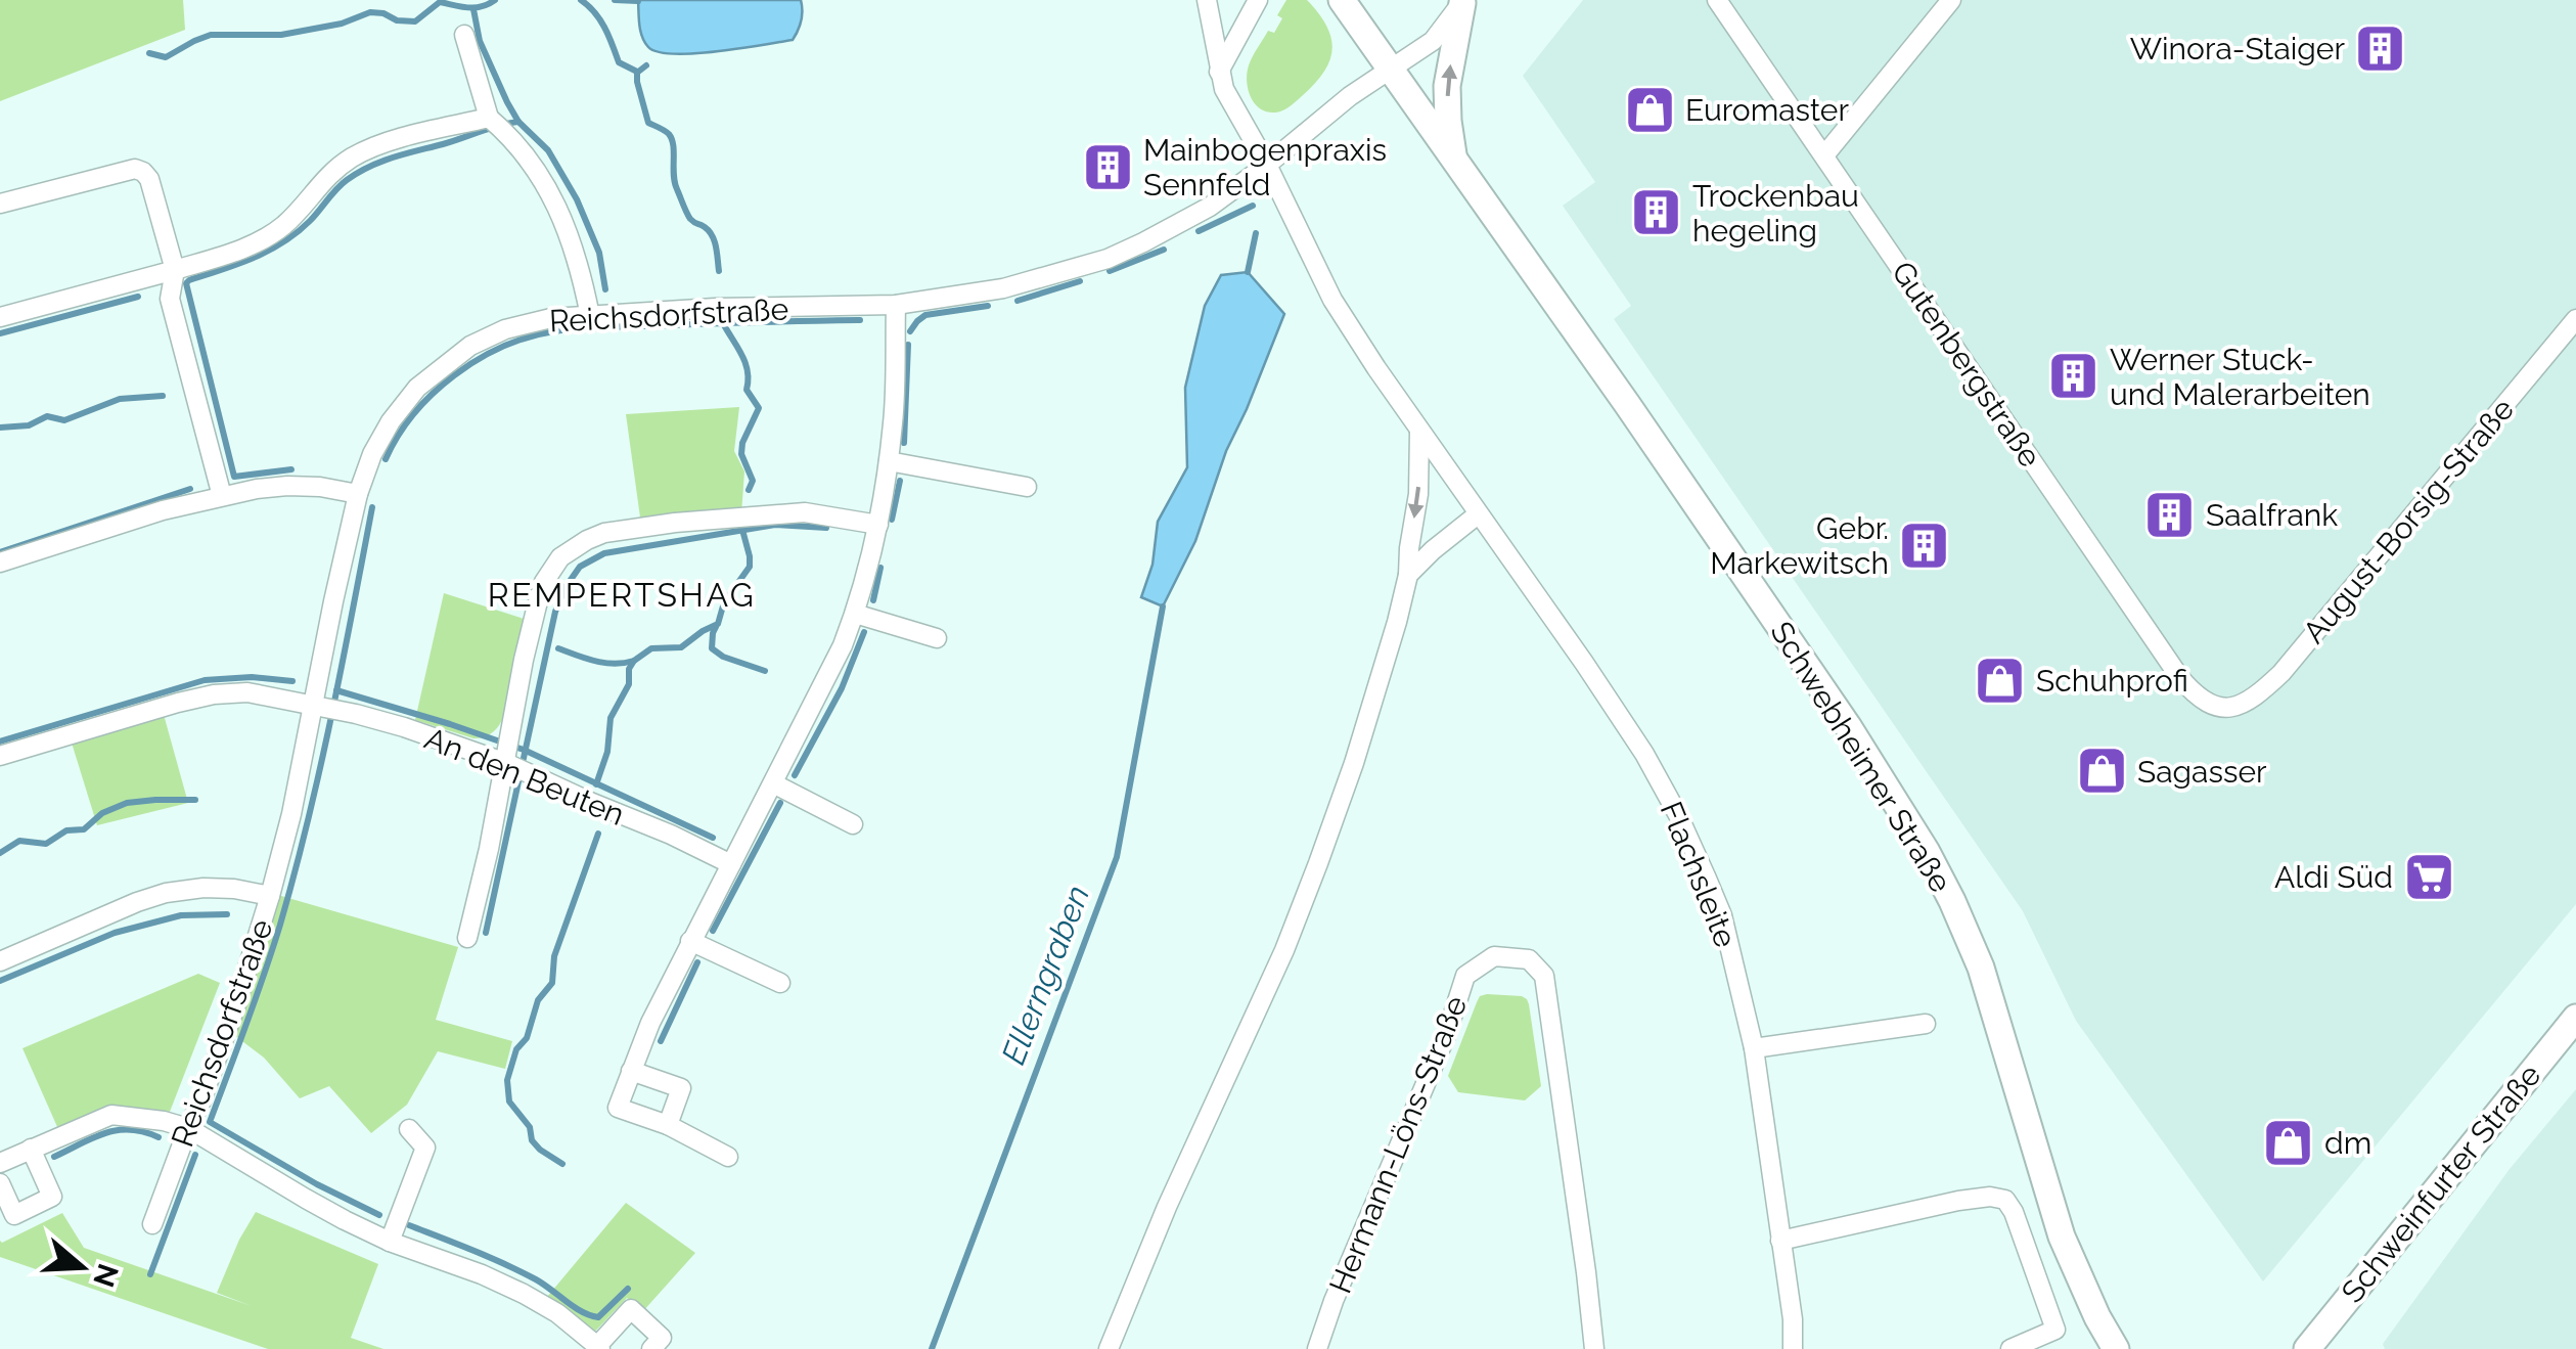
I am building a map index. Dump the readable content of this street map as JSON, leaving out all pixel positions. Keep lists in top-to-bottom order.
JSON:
{
  "streets": {
    "main road": ["Schwebheimer Straße", "Schweinfurter Straße"],
    "street": [
      "Reichsdorfstraße",
      "Gutenbergstraße",
      "August-Borsig-Straße",
      "An den Beuten",
      "Flachsleite",
      "Hermann-Löns-Straße"
    ]
  },
  "crossings": [
    ["Reichsdorfstraße", "Schwebheimer Straße"],
    ["Reichsdorfstraße", "An den Beuten"],
    ["Reichsdorfstraße", "Flachsleite"],
    ["Gutenbergstraße", "August-Borsig-Straße"]
  ],
  "districts": ["REMPERTSHAG"],
  "water": ["Ellerngraben"],
  "places": {
    "building": [
      "Winora-Staiger",
      "Mainbogenpraxis Sennfeld",
      "Trockenbau hegeling",
      "Werner Stuck- und Malerarbeiten",
      "Saalfrank",
      "Gebr. Markewitsch"
    ],
    "shop": [
      "Euromaster",
      "Schuhprofi",
      "Sagasser",
      "dm"
    ],
    "supermarket": ["Aldi Süd"]
  },
  "north": "right"
}
